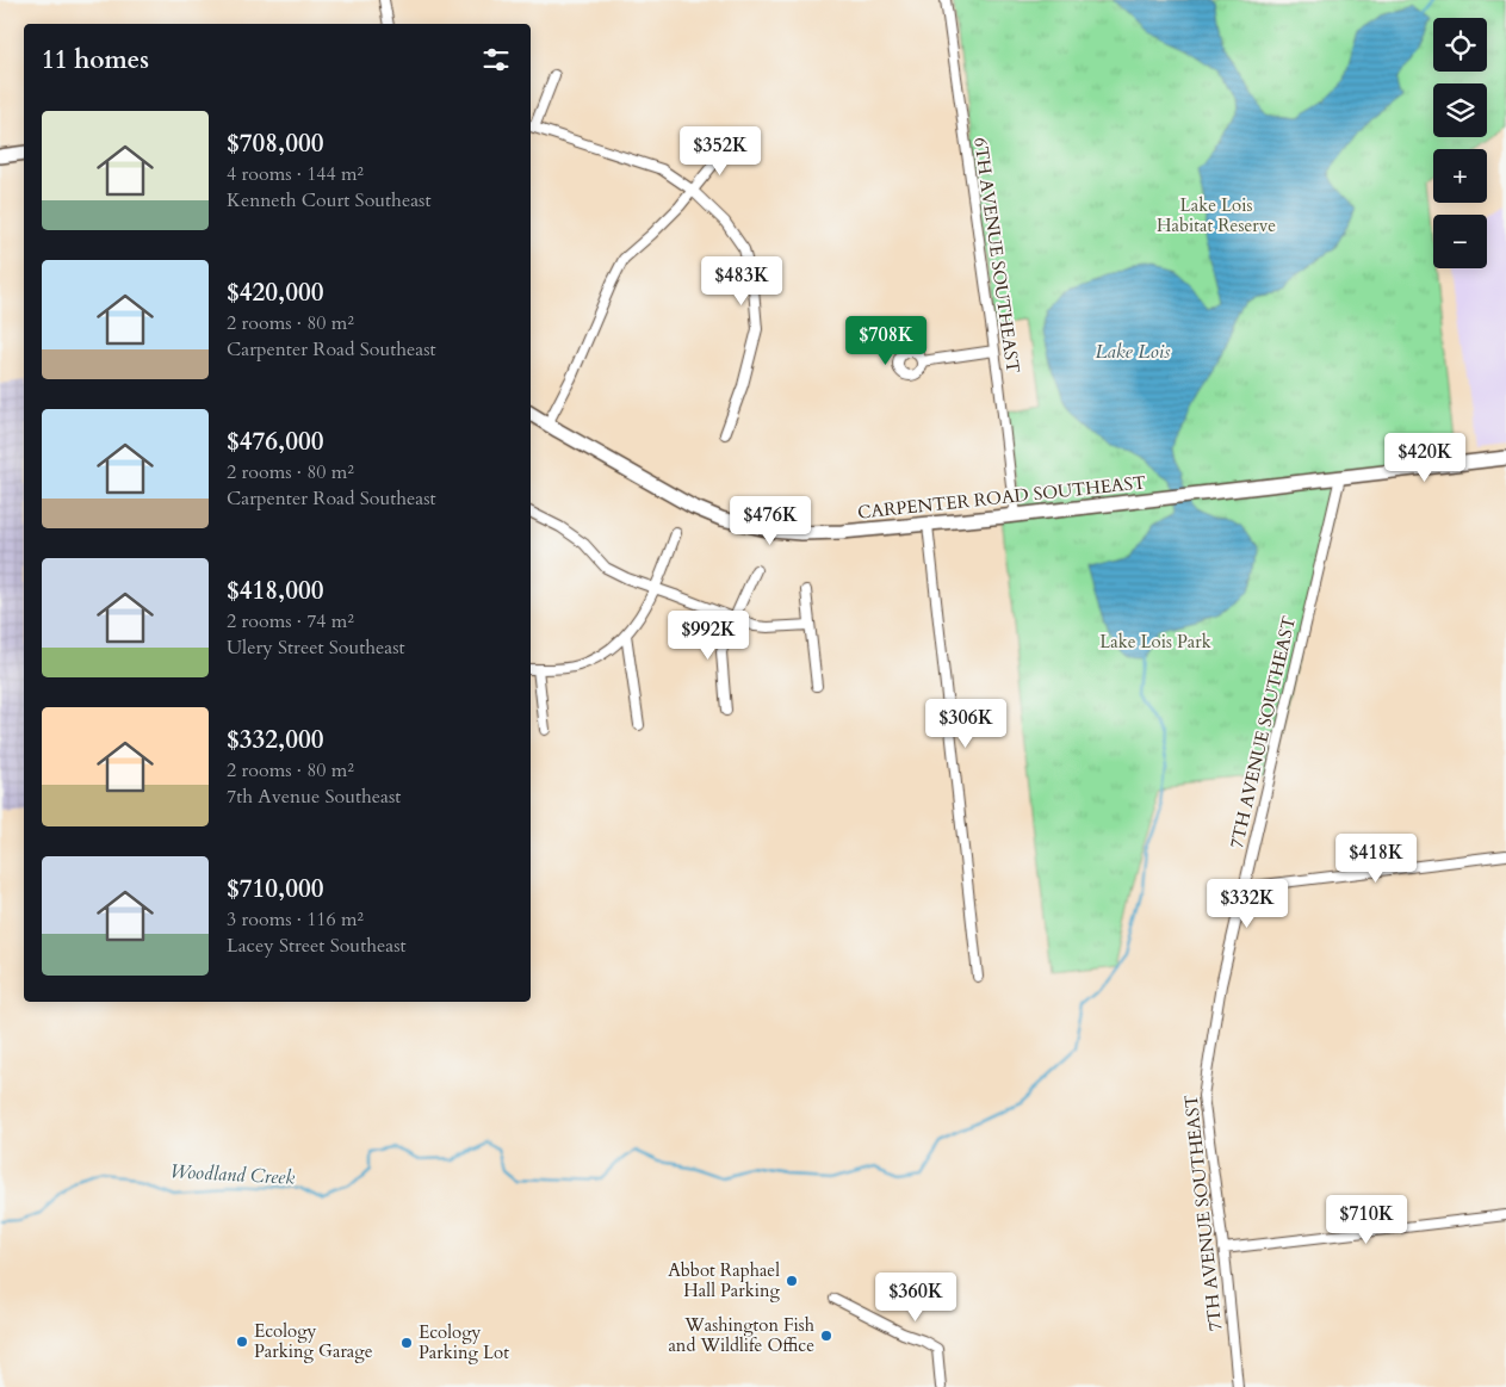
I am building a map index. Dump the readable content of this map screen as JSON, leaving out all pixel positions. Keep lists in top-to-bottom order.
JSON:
{
  "streets": {
    "main road": ["CARPENTER ROAD SOUTHEAST"],
    "street": ["6TH AVENUE SOUTHEAST", "7TH AVENUE SOUTHEAST"]
  },
  "crossings": [
    ["6TH AVENUE SOUTHEAST", "CARPENTER ROAD SOUTHEAST"],
    ["CARPENTER ROAD SOUTHEAST", "7TH AVENUE SOUTHEAST"]
  ],
  "water": ["Lake Lois", "Woodland Creek"],
  "parks": ["Lake Lois Habitat Reserve", "Lake Lois Park"],
  "places": [
    "Abbot Raphael Hall Parking",
    "Washington Fish and Wildlife Office",
    "Ecology Parking Garage",
    "Ecology Parking Lot"
  ],
  "page": {
    "map_buttons": ["+", "−"],
    "heading": "11 homes",
    "list": [
      {
        "name": "$708,000",
        "note": "4 rooms · 144 m² · Kenneth Court Southeast"
      },
      {
        "name": "$420,000",
        "note": "2 rooms · 80 m² · Carpenter Road Southeast"
      },
      {
        "name": "$476,000",
        "note": "2 rooms · 80 m² · Carpenter Road Southeast"
      },
      {
        "name": "$418,000",
        "note": "2 rooms · 74 m² · Ulery Street Southeast"
      },
      {
        "name": "$332,000",
        "note": "2 rooms · 80 m² · 7th Avenue Southeast"
      },
      {
        "name": "$710,000",
        "note": "3 rooms · 116 m² · Lacey Street Southeast"
      }
    ],
    "price": [
      "$352K",
      "$483K",
      "$708K",
      "$420K",
      "$476K",
      "$992K",
      "$306K",
      "$418K",
      "$332K",
      "$710K",
      "$360K"
    ]
  }
}
